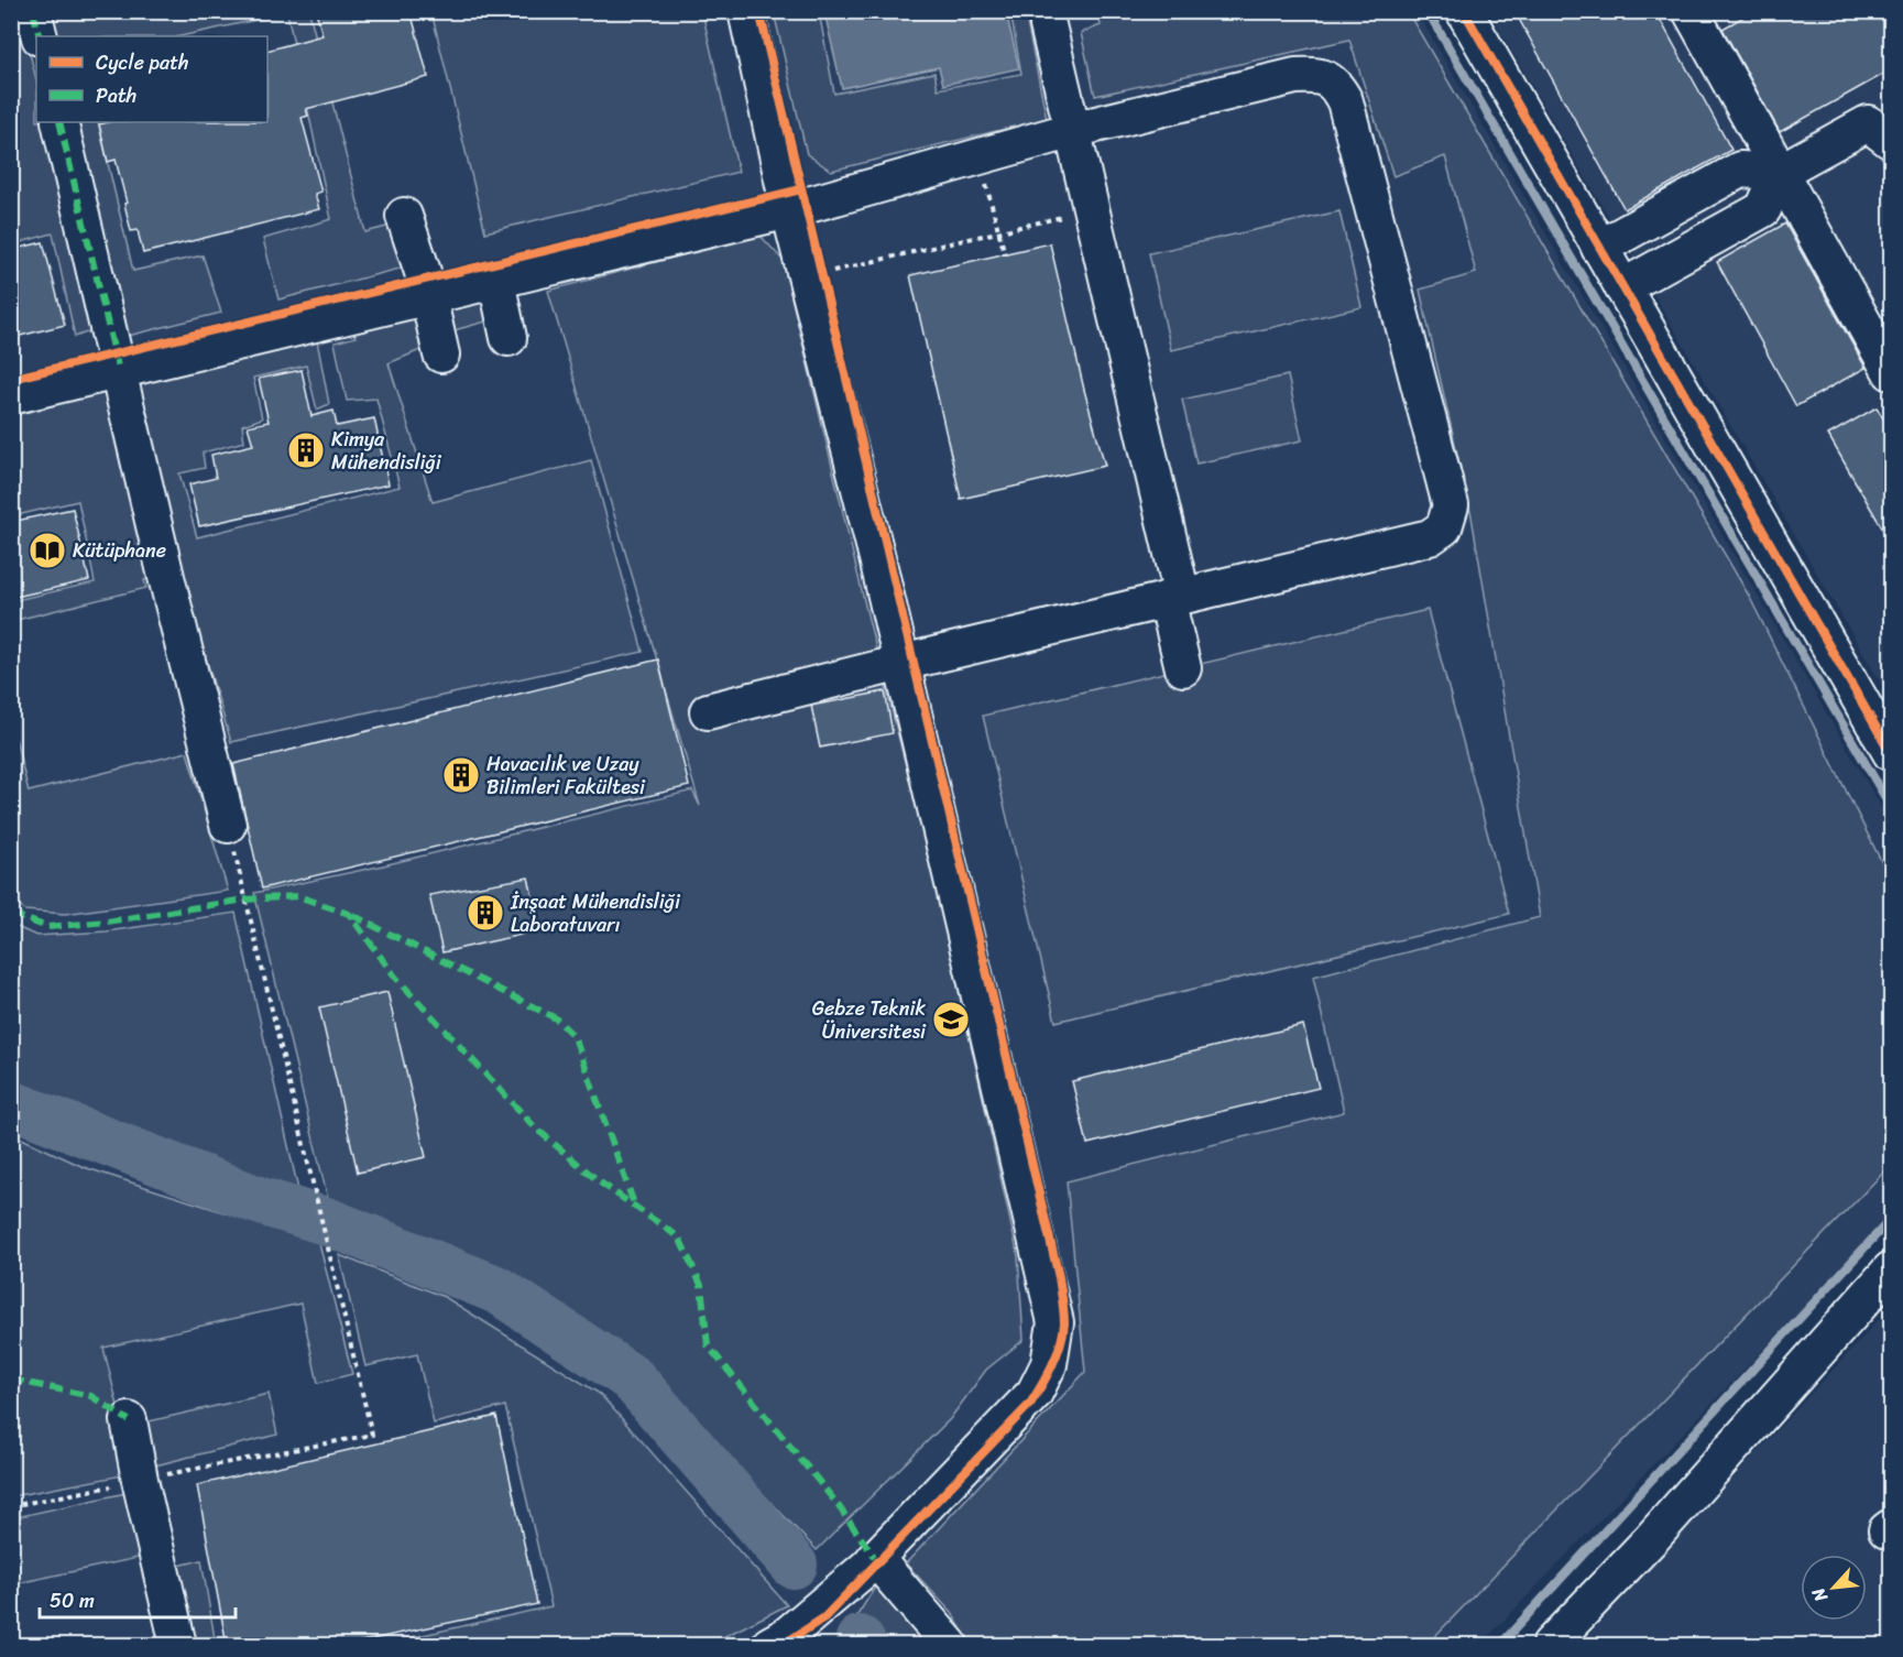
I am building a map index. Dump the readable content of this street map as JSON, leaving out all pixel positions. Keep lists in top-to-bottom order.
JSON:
{
  "places": {
    "building": ["Kimya Mühendisliği", "Havacılık ve Uzay Bilimleri Fakültesi", "İnşaat Mühendisliği Laboratuvarı"],
    "library": ["Kütüphane"],
    "school or university": ["Gebze Teknik Üniversitesi"]
  },
  "legend": ["Cycle path", "Path"],
  "scale_bar": "50 m",
  "north": "bottom left"
}
